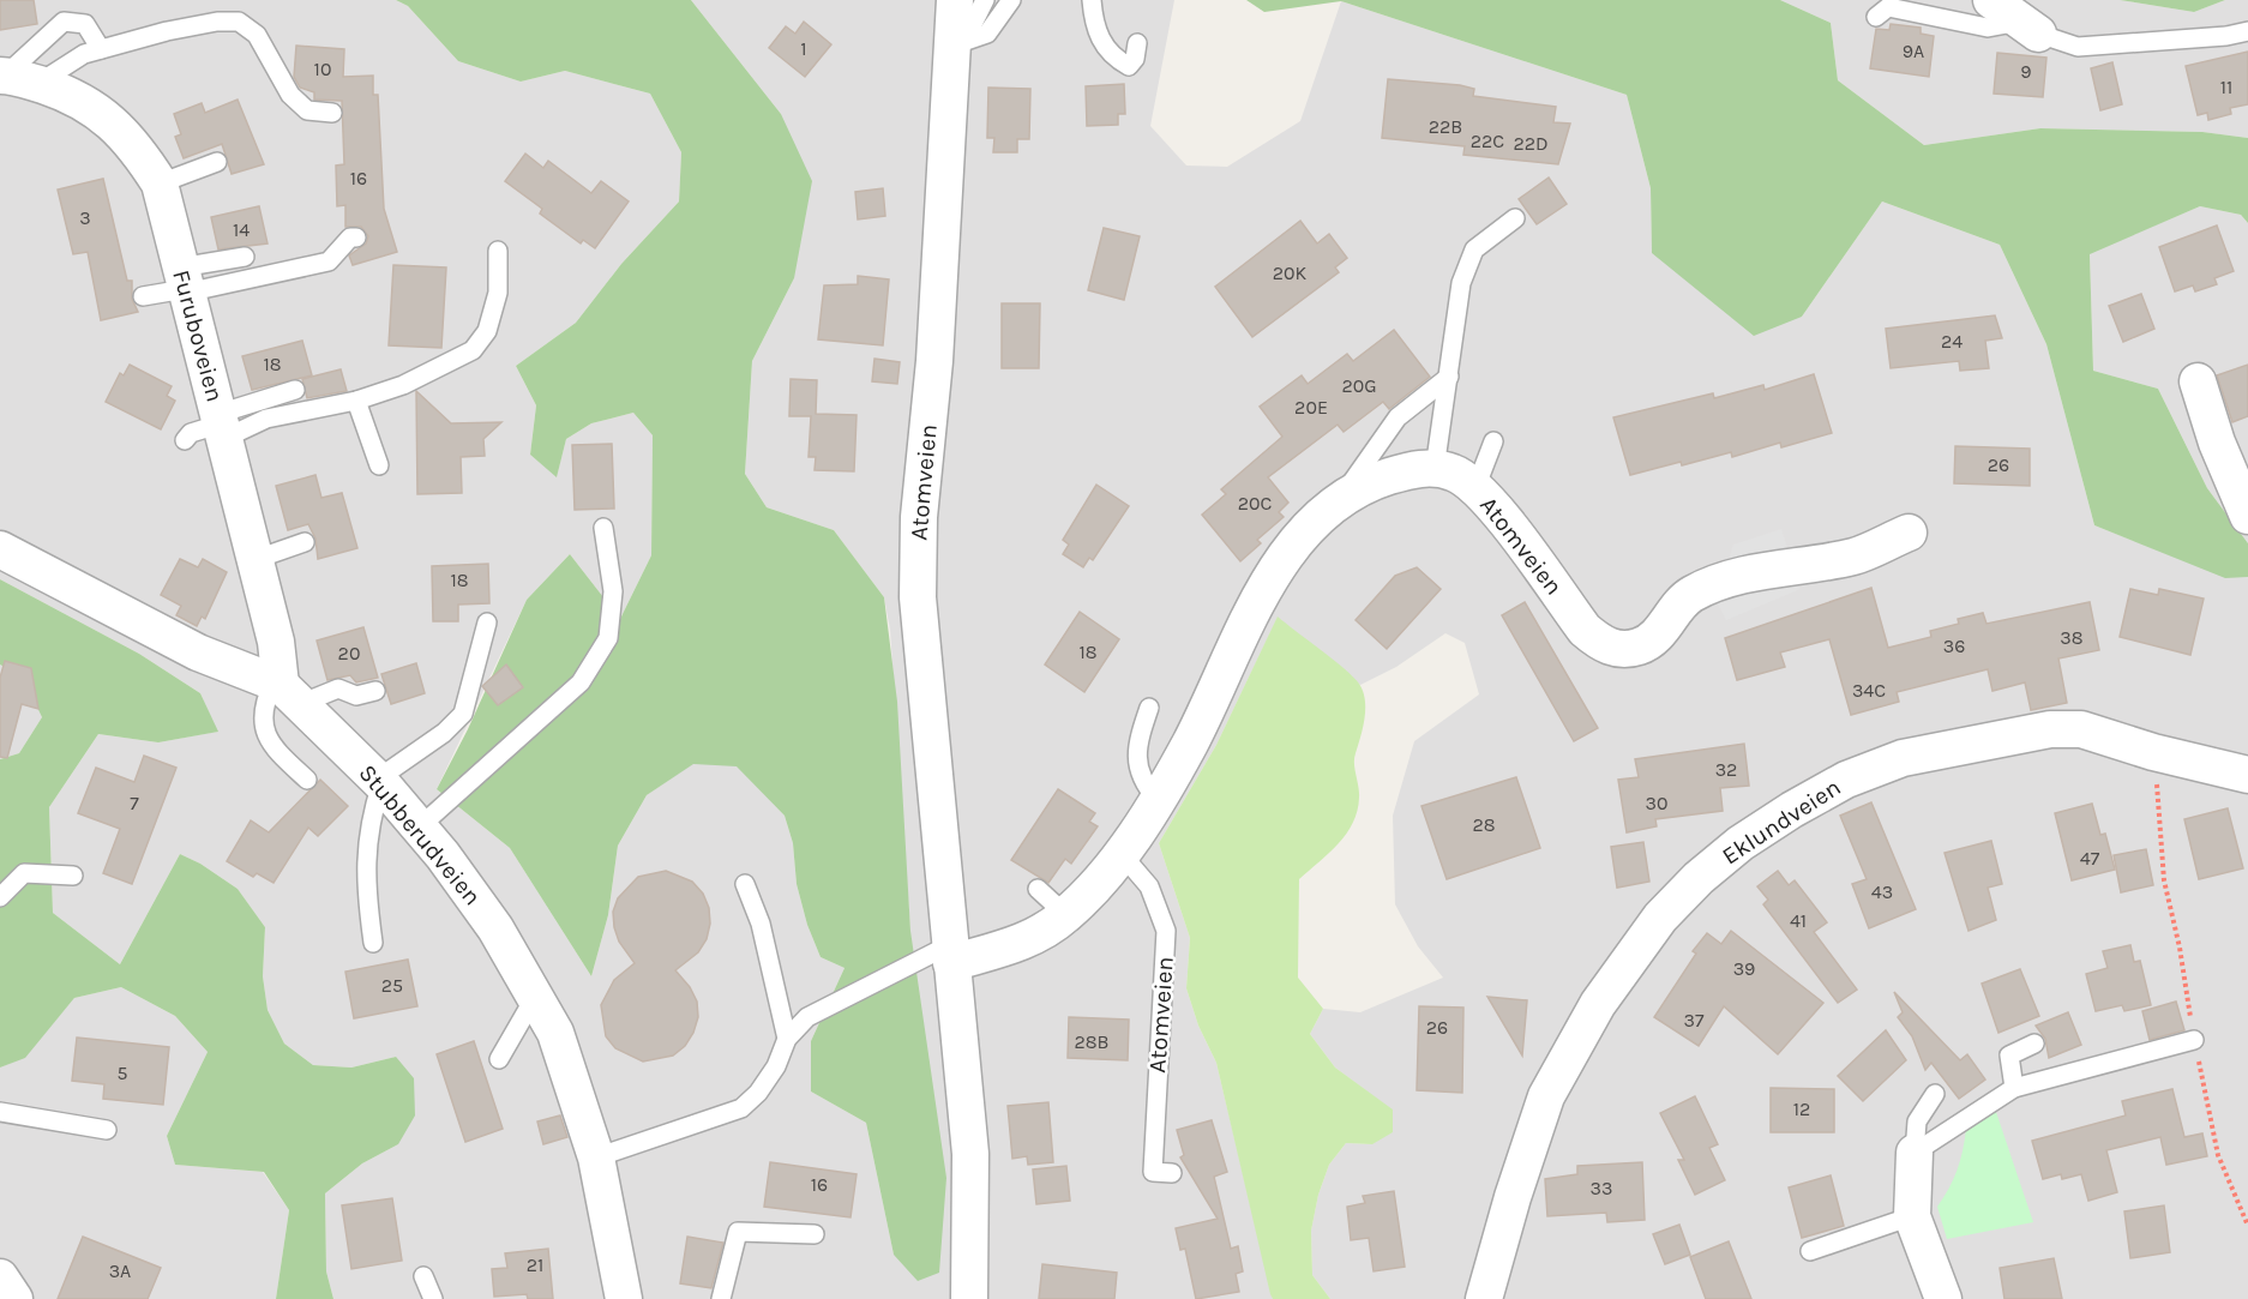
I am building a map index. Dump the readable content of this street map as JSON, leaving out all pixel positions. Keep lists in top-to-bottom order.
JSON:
{
  "streets": {
    "street": [
      "Furuboveien",
      "Atomveien",
      "Eklundveien",
      "Stubberudveien"
    ]
  },
  "crossings": [
    ["Furuboveien", "Stubberudveien"]
  ],
  "house_numbers": [
    "1",
    "9A",
    "10",
    "9",
    "11",
    "22B",
    "22C",
    "22D",
    "16",
    "3",
    "14",
    "20K",
    "24",
    "18",
    "20G",
    "20E",
    "26",
    "20C",
    "18",
    "38",
    "36",
    "18",
    "20",
    "34C",
    "32",
    "7",
    "30",
    "28",
    "47",
    "43",
    "41",
    "39",
    "25",
    "37",
    "26",
    "28B",
    "5",
    "12",
    "16",
    "33",
    "21",
    "3A"
  ]
}
